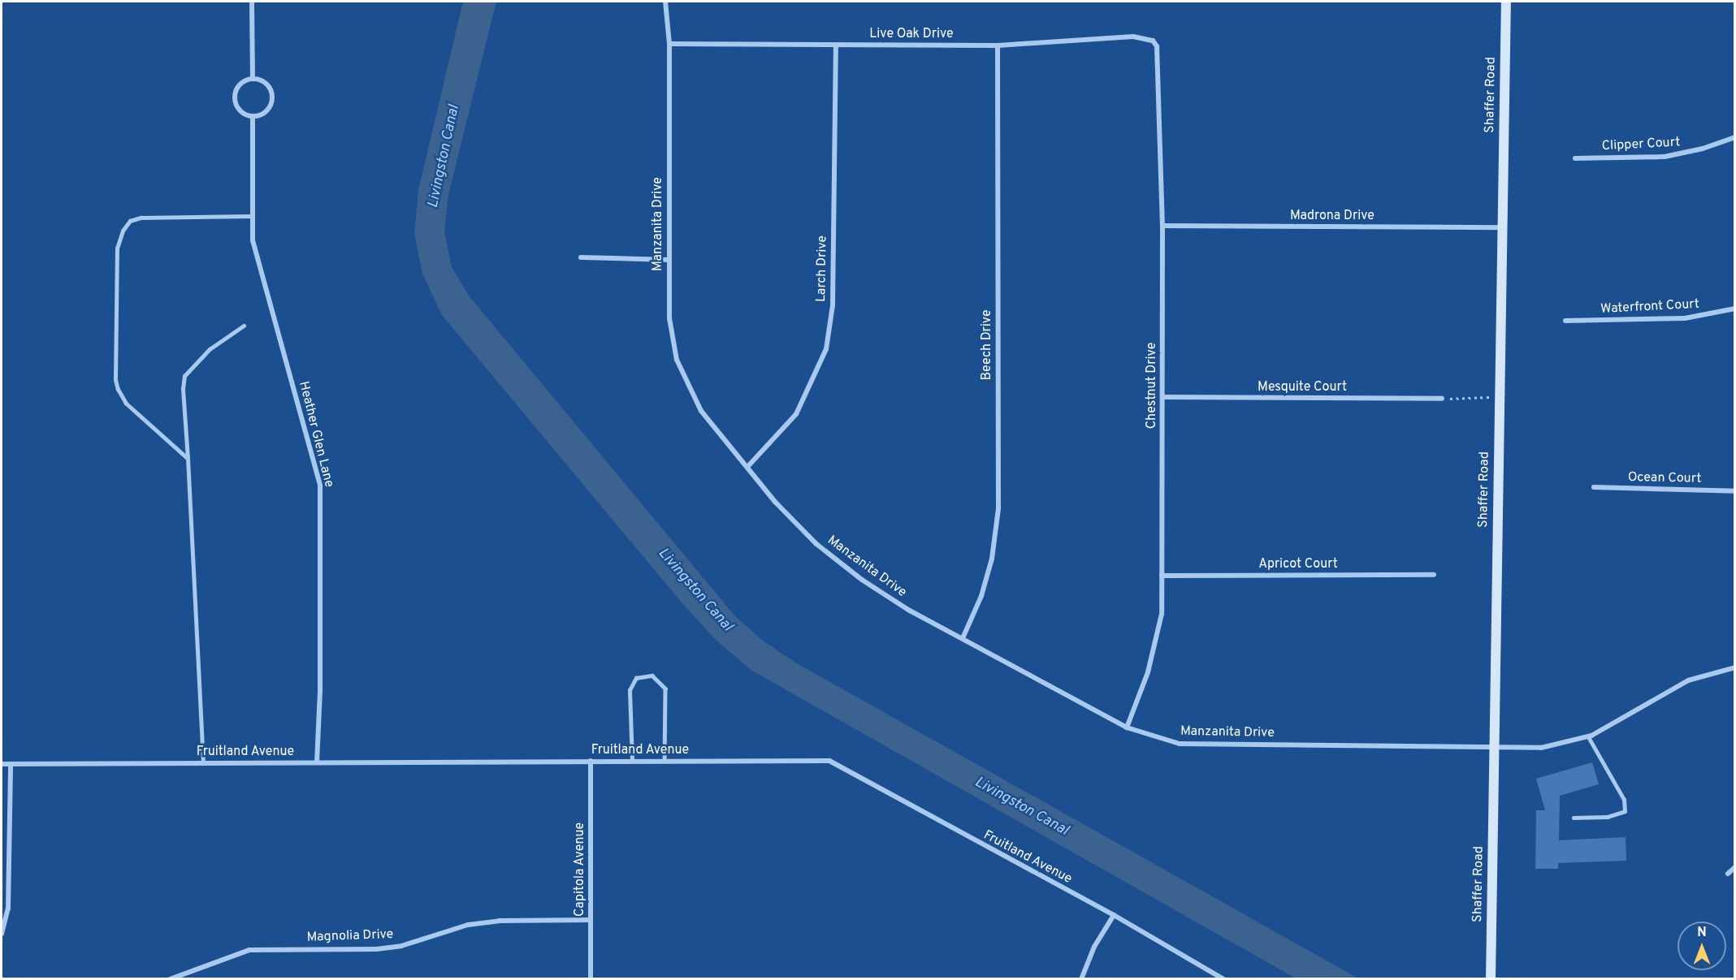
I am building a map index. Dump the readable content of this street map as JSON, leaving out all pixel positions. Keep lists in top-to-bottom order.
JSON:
{
  "streets": {
    "main road": ["Shaffer Road"],
    "street": [
      "Live Oak Drive",
      "Clipper Court",
      "Madrona Drive",
      "Manzanita Drive",
      "Larch Drive",
      "Waterfront Court",
      "Beech Drive",
      "Chestnut Drive",
      "Mesquite Court",
      "Heather Glen Lane",
      "Ocean Court",
      "Apricot Court",
      "Fruitland Avenue",
      "Capitola Avenue",
      "Magnolia Drive"
    ]
  },
  "crossings": [
    ["Live Oak Drive", "Manzanita Drive"],
    ["Live Oak Drive", "Larch Drive"],
    ["Live Oak Drive", "Beech Drive"],
    ["Live Oak Drive", "Chestnut Drive"],
    ["Shaffer Road", "Madrona Drive"],
    ["Shaffer Road", "Manzanita Drive"],
    ["Madrona Drive", "Chestnut Drive"],
    ["Manzanita Drive", "Larch Drive"],
    ["Manzanita Drive", "Beech Drive"],
    ["Manzanita Drive", "Chestnut Drive"],
    ["Chestnut Drive", "Mesquite Court"],
    ["Chestnut Drive", "Apricot Court"],
    ["Heather Glen Lane", "Fruitland Avenue"],
    ["Fruitland Avenue", "Capitola Avenue"],
    ["Capitola Avenue", "Magnolia Drive"]
  ],
  "water": ["Livingston Canal"],
  "north": "top"
}
